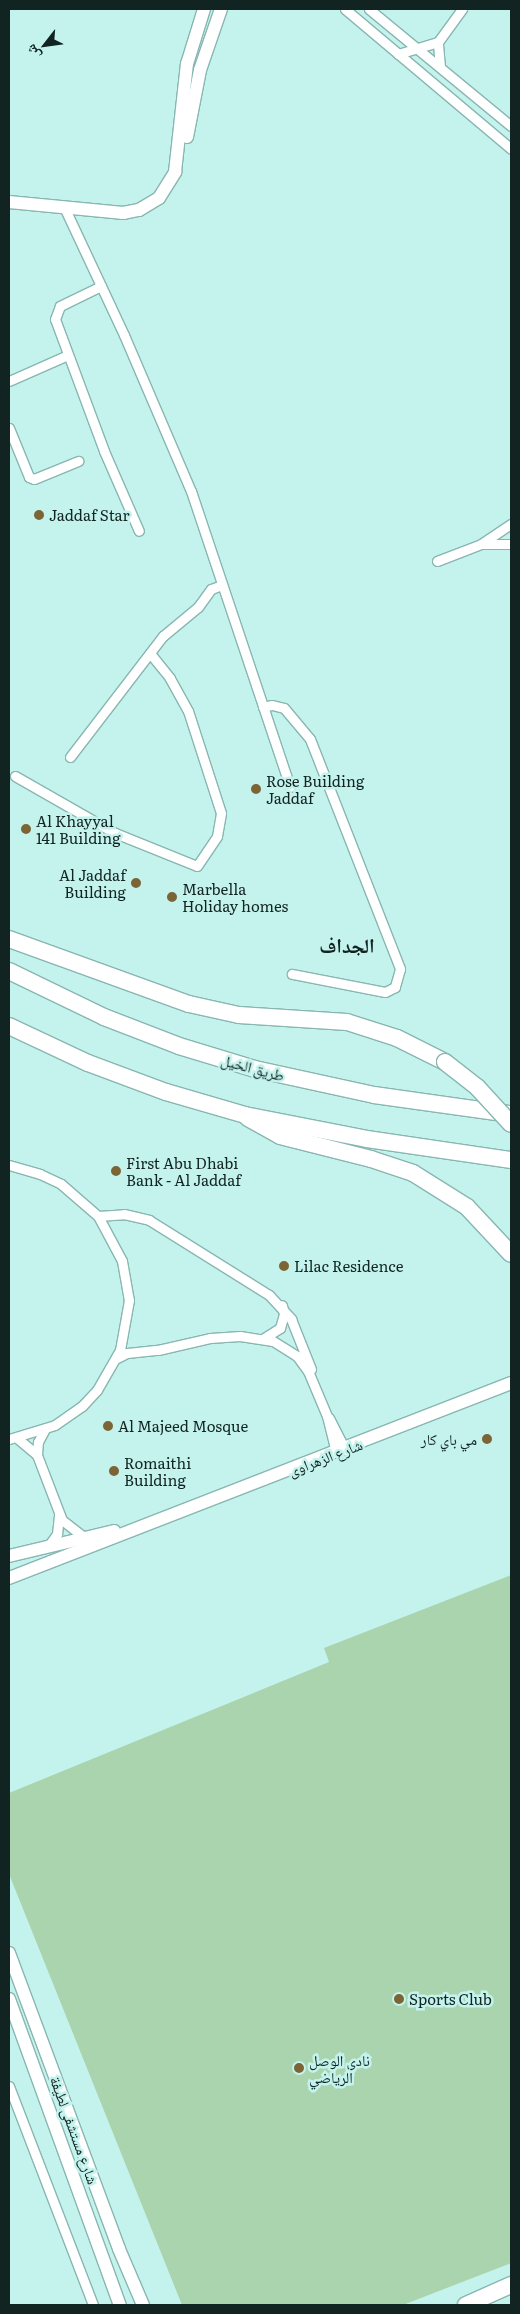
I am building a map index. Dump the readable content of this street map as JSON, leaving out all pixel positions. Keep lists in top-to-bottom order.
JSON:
{
  "streets": {
    "highway": ["طريق الخيل"],
    "main road": ["شارع الزهراوى", "شارع مستشفى لطيفة"]
  },
  "districts": ["الجداف"],
  "places": [
    "Jaddaf Star",
    "Rose Building Jaddaf",
    "Al Khayyal 141 Building",
    "Al Jaddaf Building",
    "Marbella Holiday homes",
    "First Abu Dhabi Bank - Al Jaddaf",
    "Lilac Residence",
    "Al Majeed Mosque",
    "مي باي كار",
    "Romaithi Building",
    "Sports Club",
    "نادي الوصل الرياضي"
  ],
  "north": "bottom left"
}
